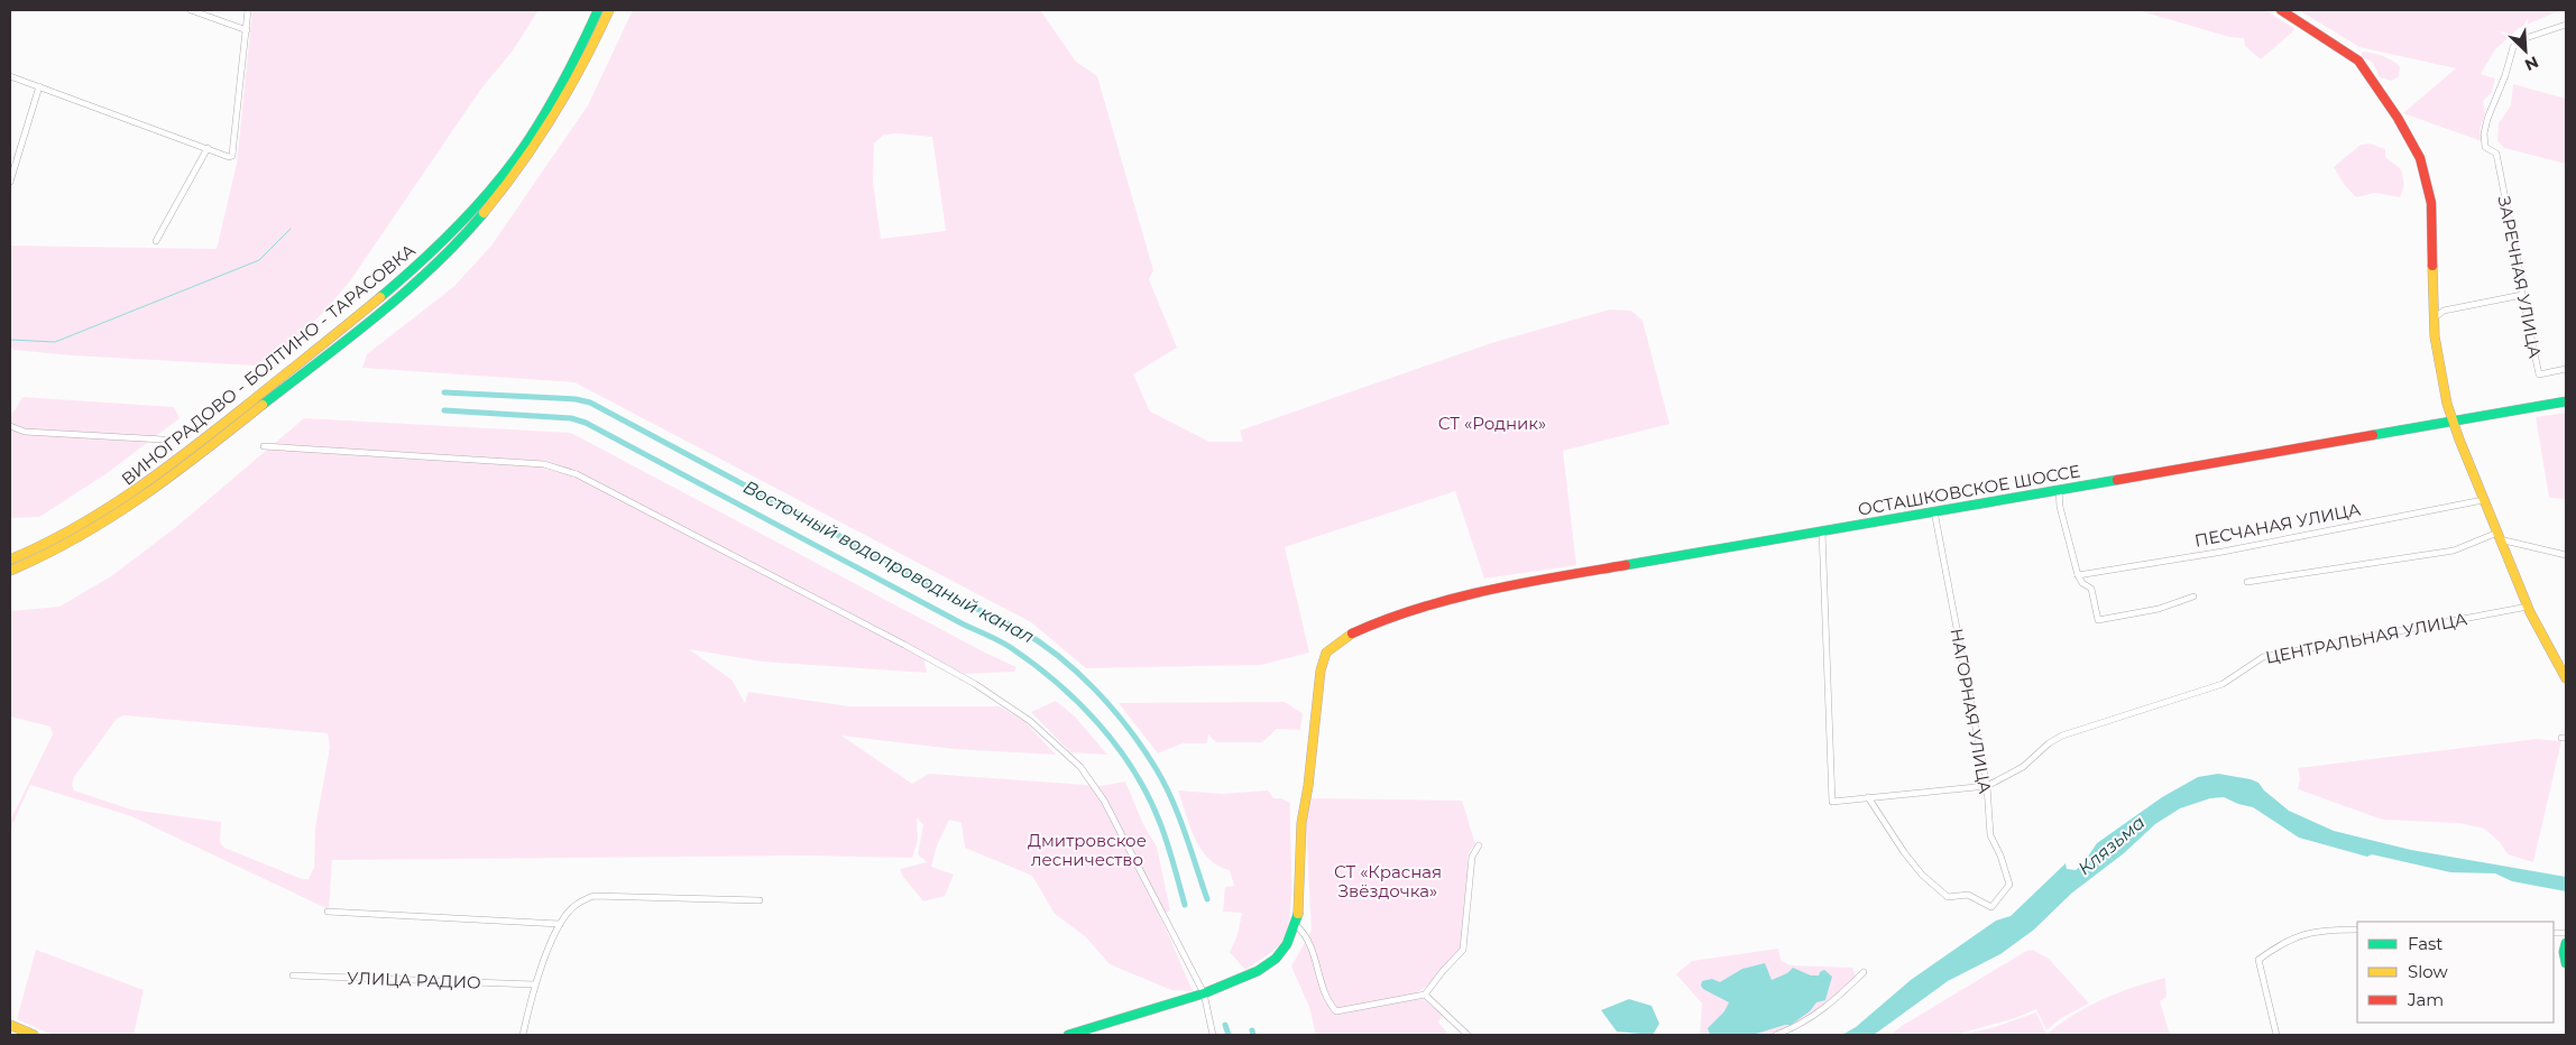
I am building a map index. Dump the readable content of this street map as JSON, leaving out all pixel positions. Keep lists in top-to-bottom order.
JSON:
{
  "streets": {
    "main road": ["ВИНОГРАДОВО - БОЛТИНО - ТАРАСОВКА", "ОСТАШКОВСКОЕ ШОССЕ"],
    "street": [
      "ЗАРЕЧНАЯ УЛИЦА",
      "ПЕСЧАНАЯ УЛИЦА",
      "ЦЕНТРАЛЬНАЯ УЛИЦА",
      "НАГОРНАЯ УЛИЦА",
      "УЛИЦА РАДИО"
    ]
  },
  "crossings": [
    ["ОСТАШКОВСКОЕ ШОССЕ", "ЦЕНТРАЛЬНАЯ УЛИЦА"],
    ["ОСТАШКОВСКОЕ ШОССЕ", "НАГОРНАЯ УЛИЦА"],
    ["ЦЕНТРАЛЬНАЯ УЛИЦА", "НАГОРНАЯ УЛИЦА"]
  ],
  "water": ["Восточный водопроводный канал", "Клязьма"],
  "parks": ["СТ «Родник»", "Дмитровское лесничество", "СТ «Красная Звёздочка»"],
  "legend": ["Fast", "Slow", "Jam"],
  "north": "bottom right"
}
